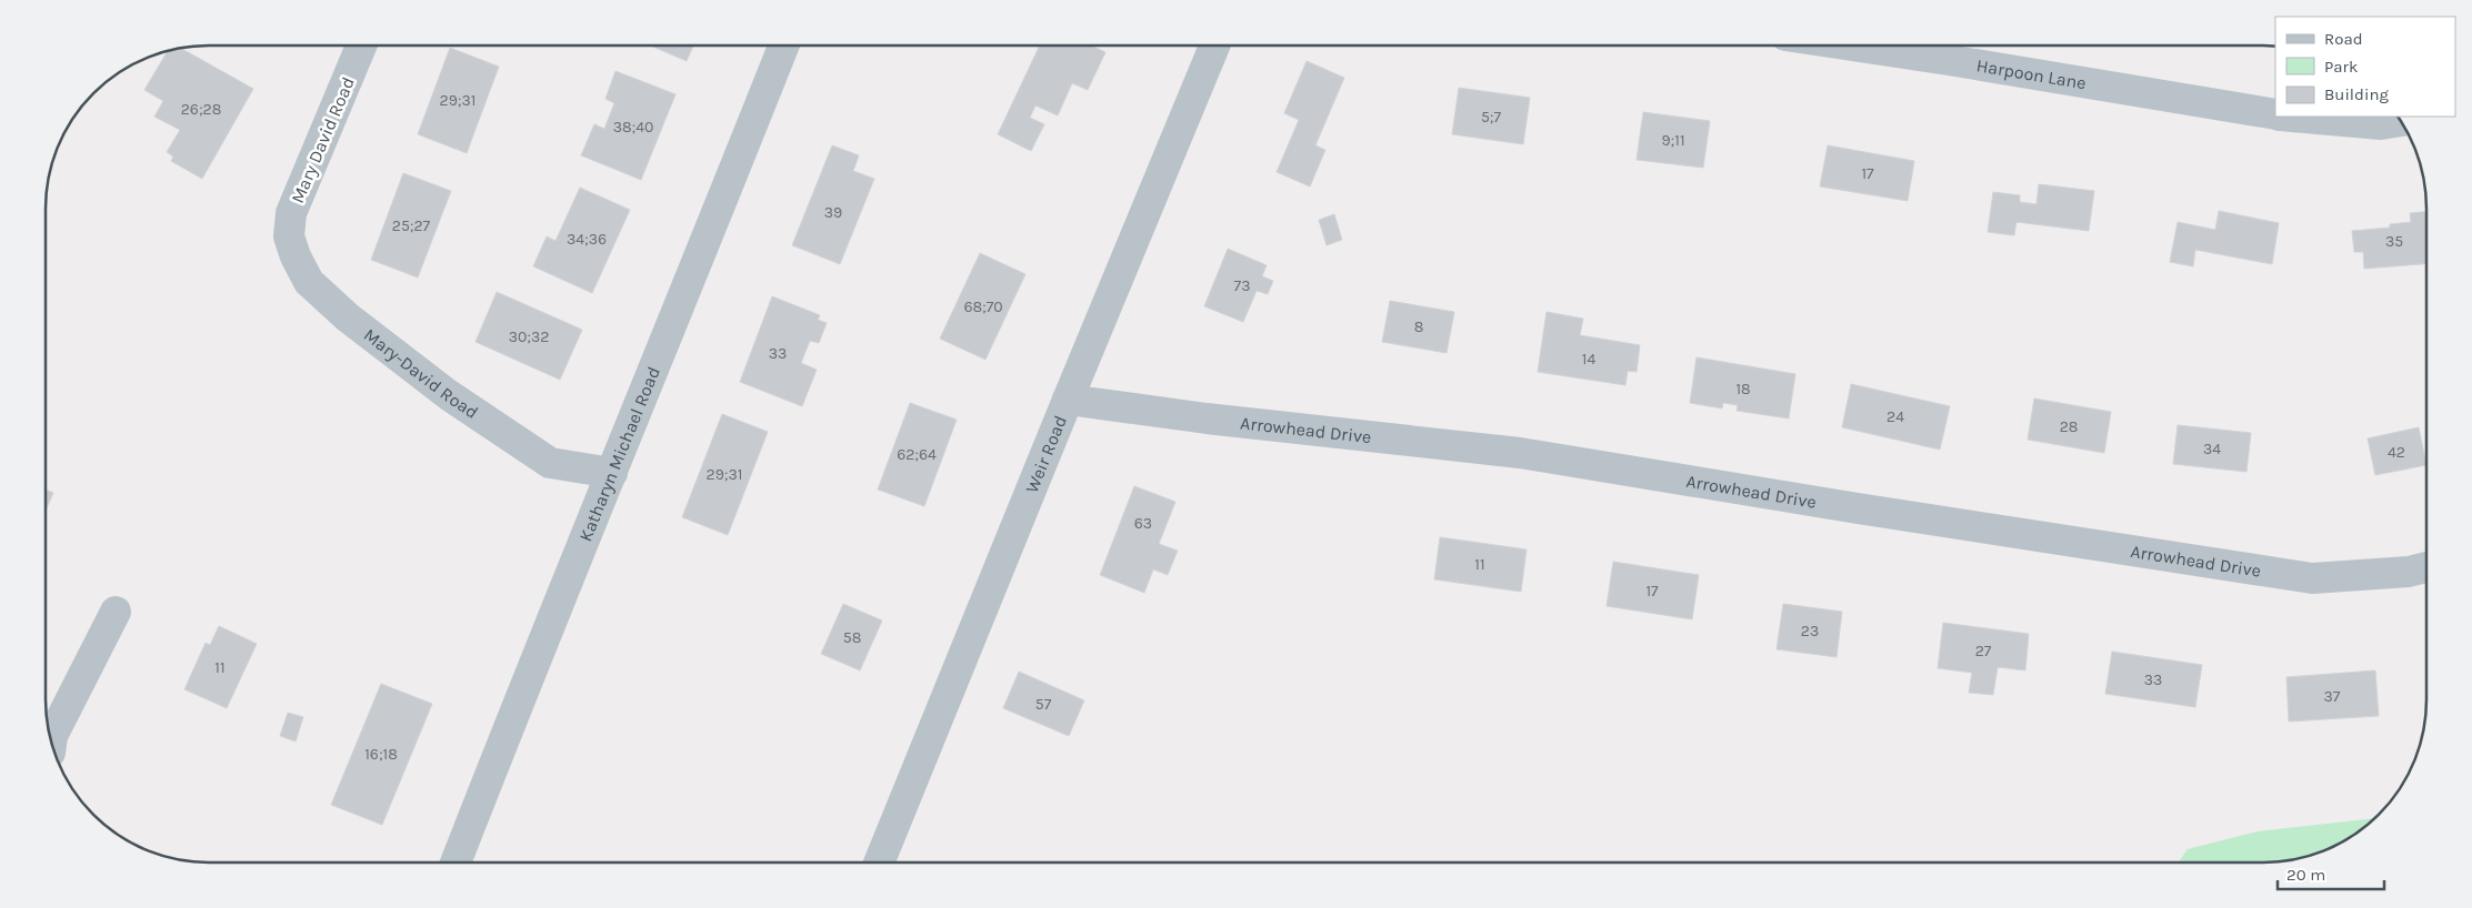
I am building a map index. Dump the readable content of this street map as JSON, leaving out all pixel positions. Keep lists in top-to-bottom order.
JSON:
{
  "streets": {
    "street": [
      "Harpoon Lane",
      "Mary David Road",
      "Mary-David Road",
      "Arrowhead Drive",
      "Weir Road",
      "Katharyn Michael Road"
    ]
  },
  "crossings": [
    ["Mary David Road", "Mary-David Road"],
    ["Mary-David Road", "Katharyn Michael Road"],
    ["Arrowhead Drive", "Weir Road"]
  ],
  "house_numbers": [
    "29;31",
    "26;28",
    "5;7",
    "38;40",
    "9;11",
    "17",
    "39",
    "25;27",
    "34;36",
    "35",
    "73",
    "68;70",
    "8",
    "30;32",
    "33",
    "14",
    "18",
    "24",
    "28",
    "34",
    "42",
    "62;64",
    "29;31",
    "63",
    "11",
    "17",
    "23",
    "58",
    "27",
    "11",
    "33",
    "37",
    "57",
    "16;18"
  ],
  "legend": ["Road", "Park", "Building"],
  "scale_bar": "20 m"
}
